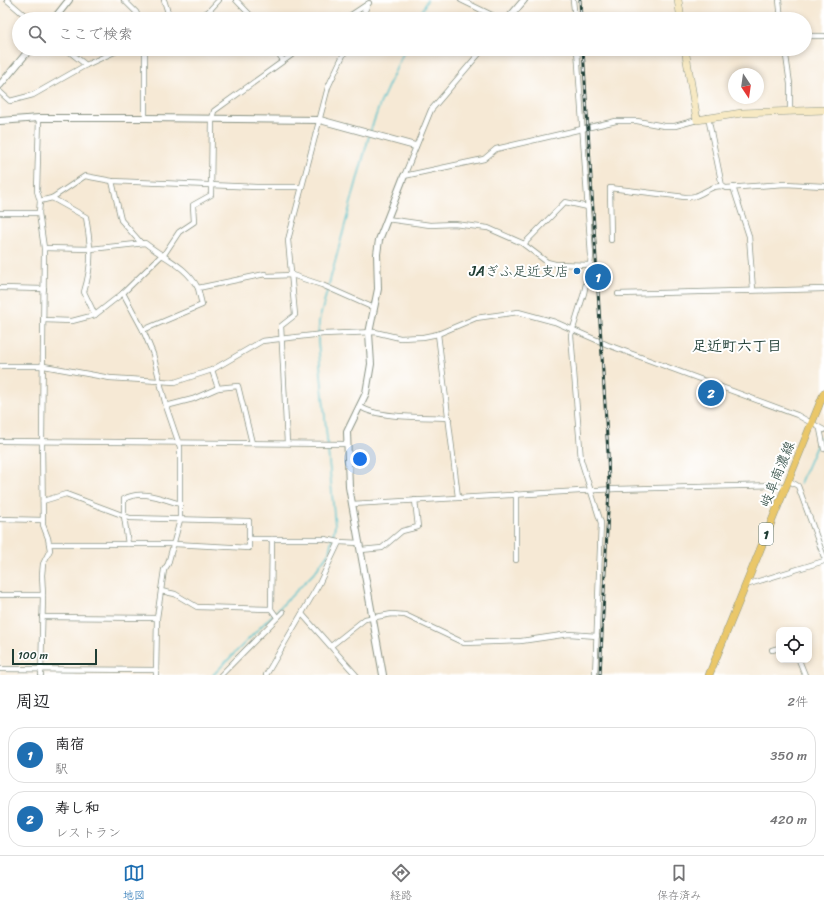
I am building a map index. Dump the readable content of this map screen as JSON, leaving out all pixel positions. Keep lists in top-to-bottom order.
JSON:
{
  "streets": {
    "main road": ["岐阜南濃線", "1"]
  },
  "districts": ["足近町六丁目"],
  "places": ["JAぎふ足近支店"],
  "scale_bar": "100 m",
  "north": "bottom",
  "page": {
    "search": "ここで検索",
    "pins": ["1", "2"],
    "scale": "100 m",
    "heading": ["周辺", "2件"],
    "list": [
      {
        "mark": "1",
        "name": "南宿",
        "note": "駅",
        "value": "350 m"
      },
      {
        "mark": "2",
        "name": "寿し和",
        "note": "レストラン",
        "value": "420 m"
      }
    ],
    "nav": ["地図", "経路", "保存済み"]
  }
}
